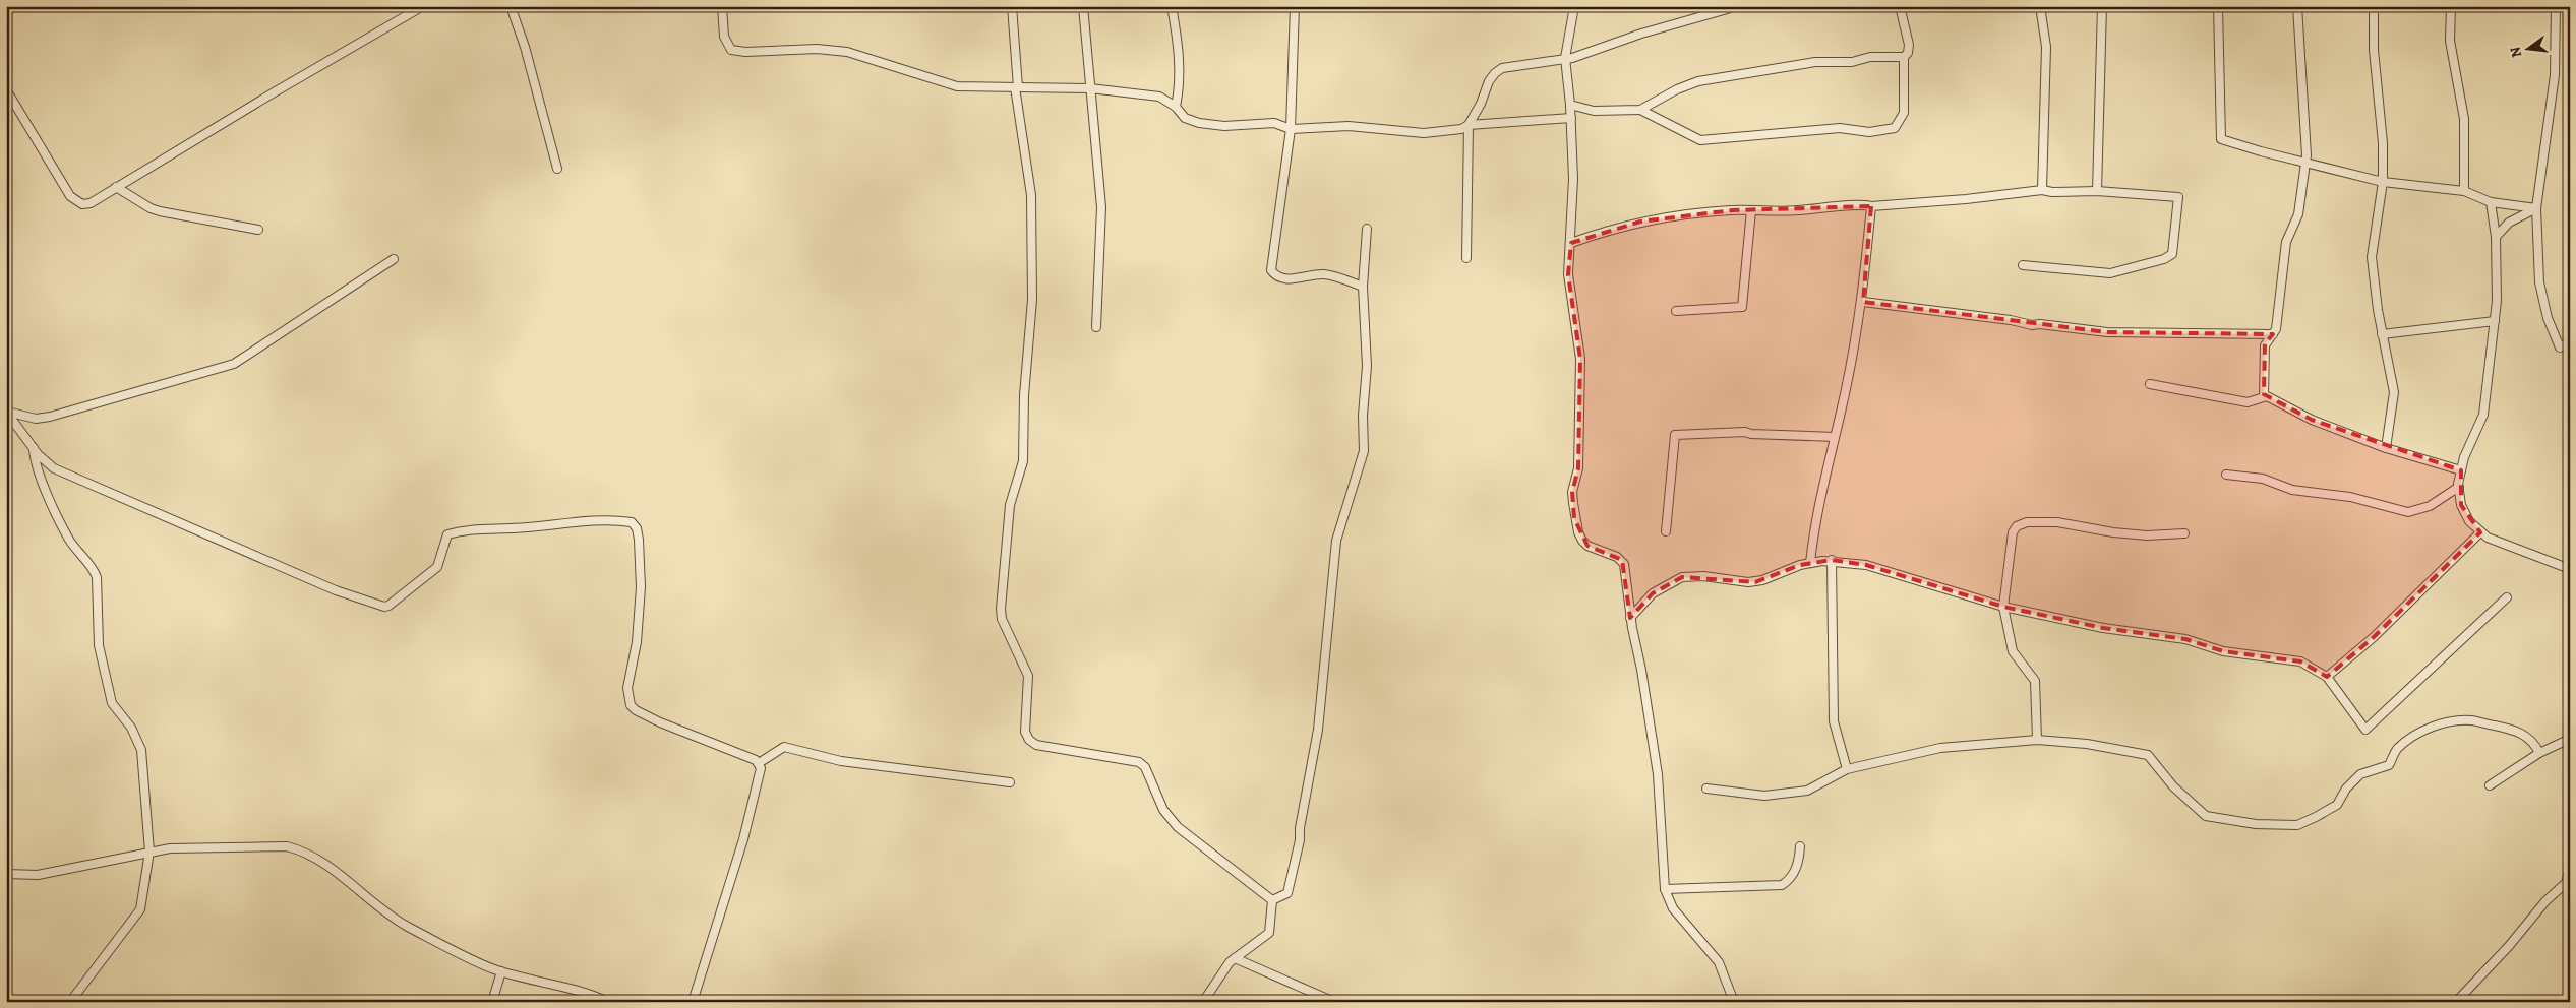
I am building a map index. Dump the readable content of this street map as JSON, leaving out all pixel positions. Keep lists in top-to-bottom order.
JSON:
{
  "north": "left"
}
